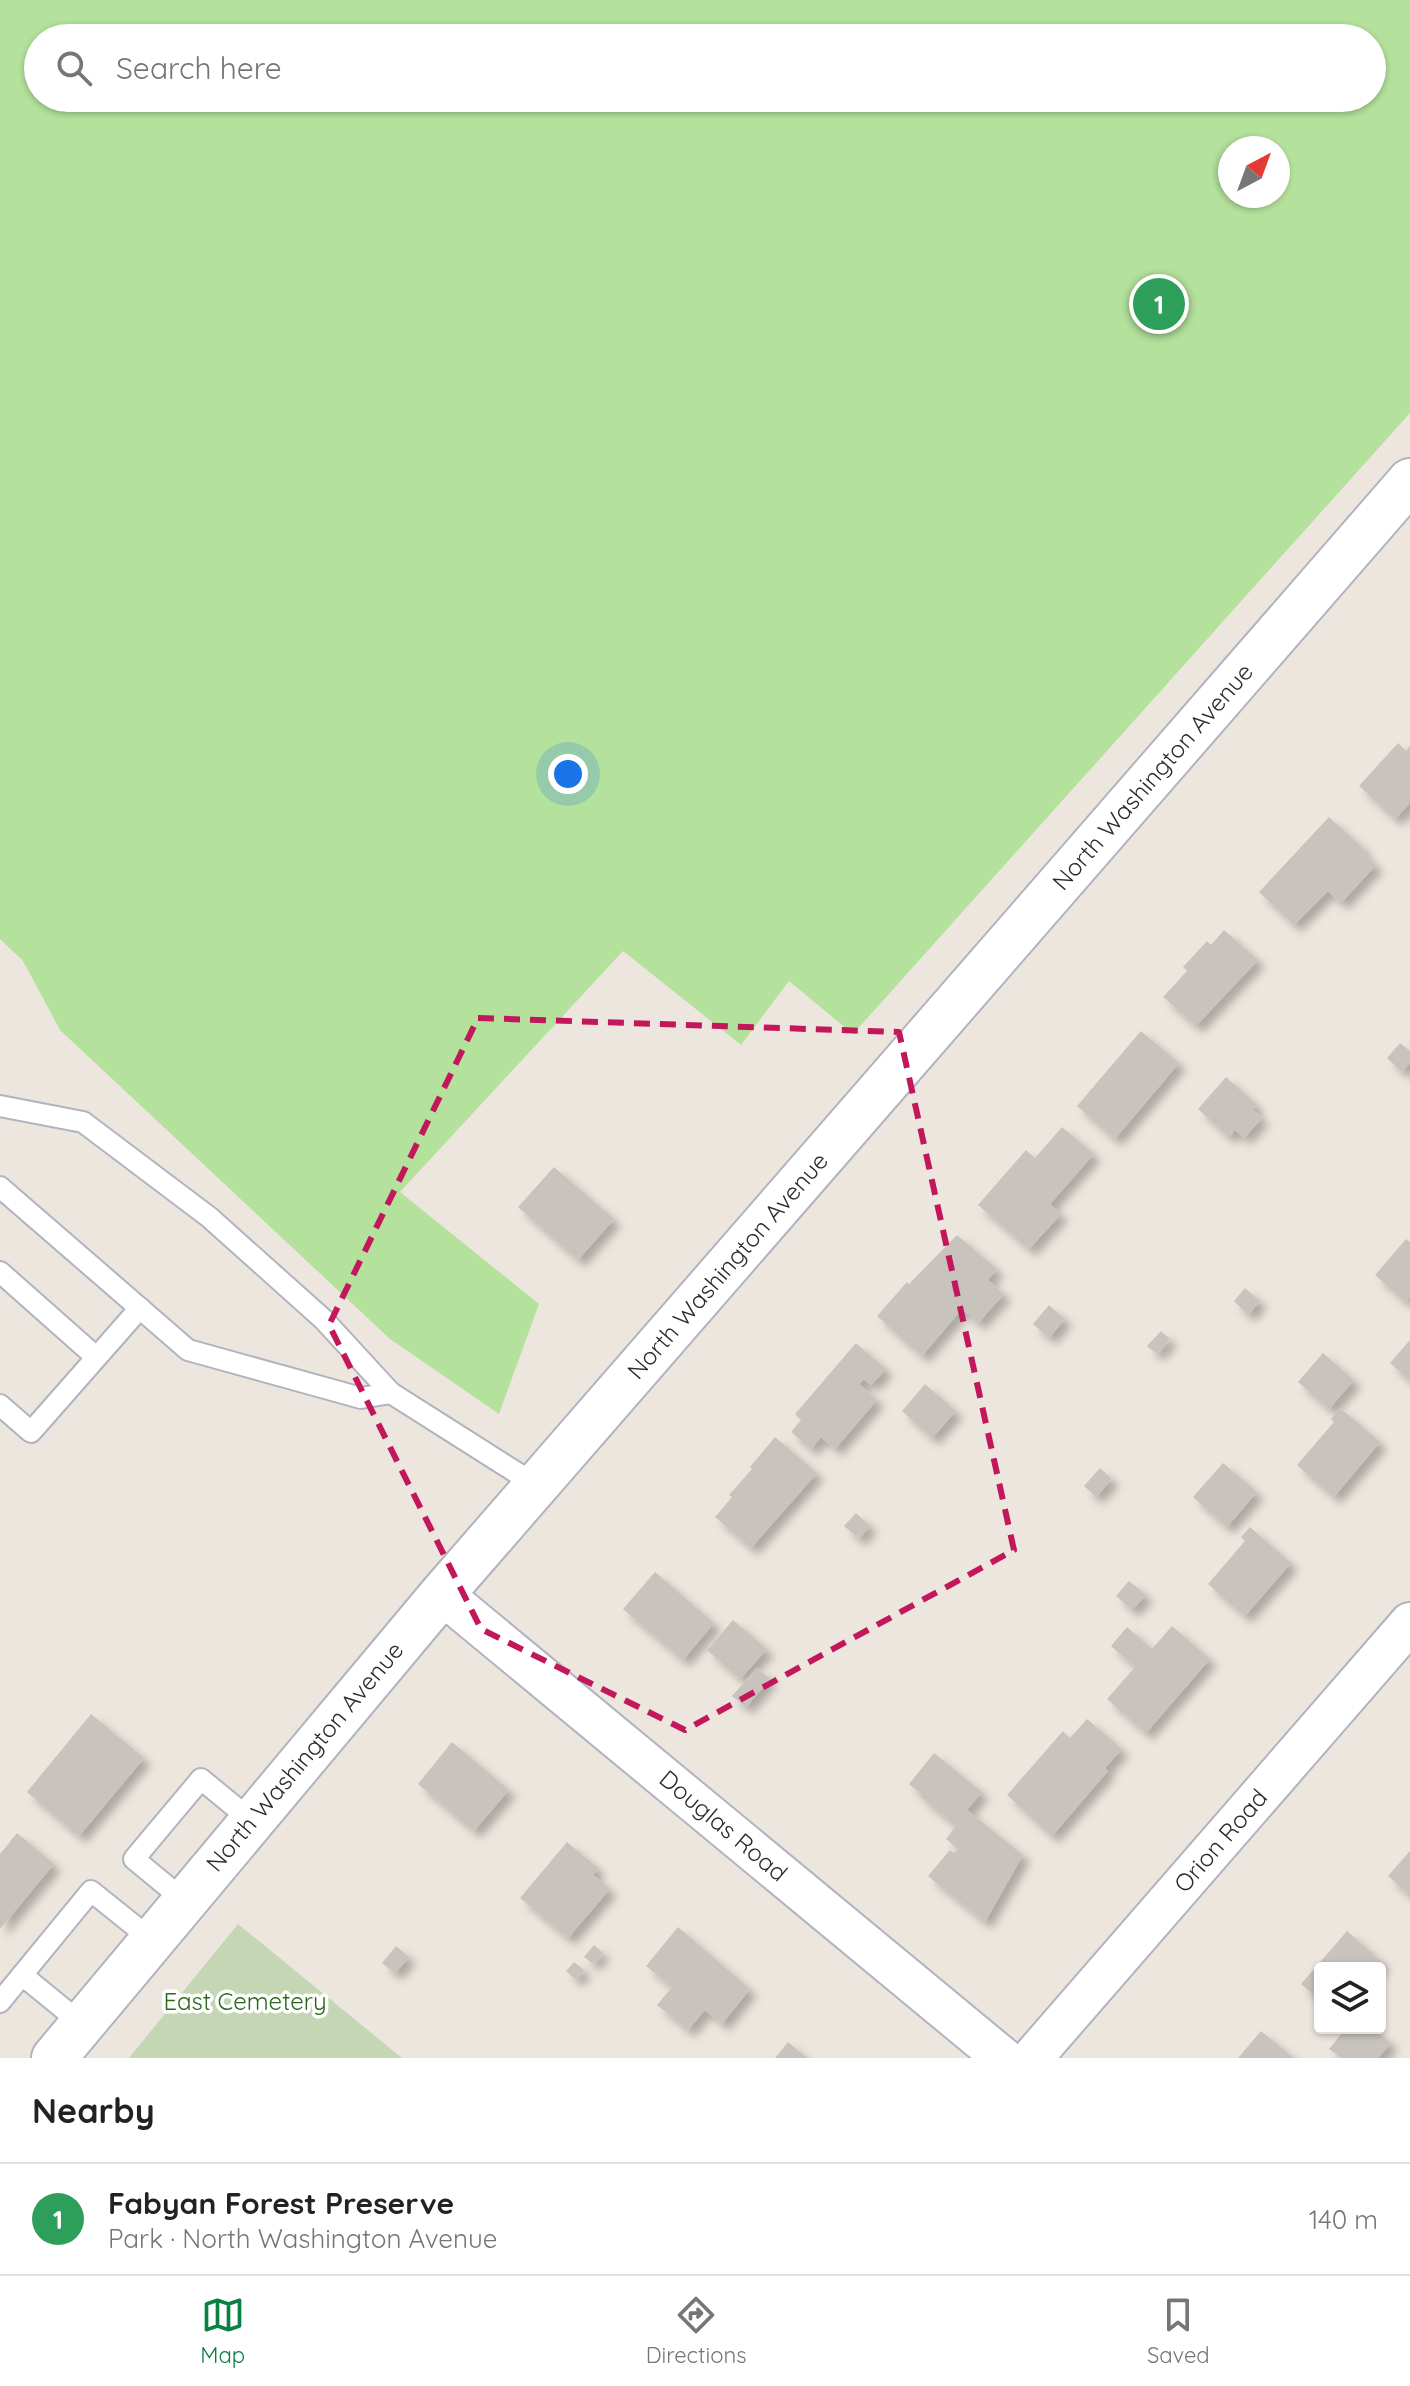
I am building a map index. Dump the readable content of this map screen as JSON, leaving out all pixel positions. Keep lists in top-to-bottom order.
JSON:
{
  "streets": {
    "main road": ["North Washington Avenue"],
    "street": ["Douglas Road", "Orion Road"]
  },
  "crossings": [
    ["North Washington Avenue", "Douglas Road"]
  ],
  "parks": ["East Cemetery"],
  "north": "top right",
  "page": {
    "search": "Search here",
    "pins": "1",
    "heading": "Nearby",
    "list": [
      {
        "mark": "1",
        "name": "Fabyan Forest Preserve",
        "note": "Park · North Washington Avenue",
        "value": "140 m"
      }
    ],
    "nav": ["Map", "Directions", "Saved"]
  }
}
